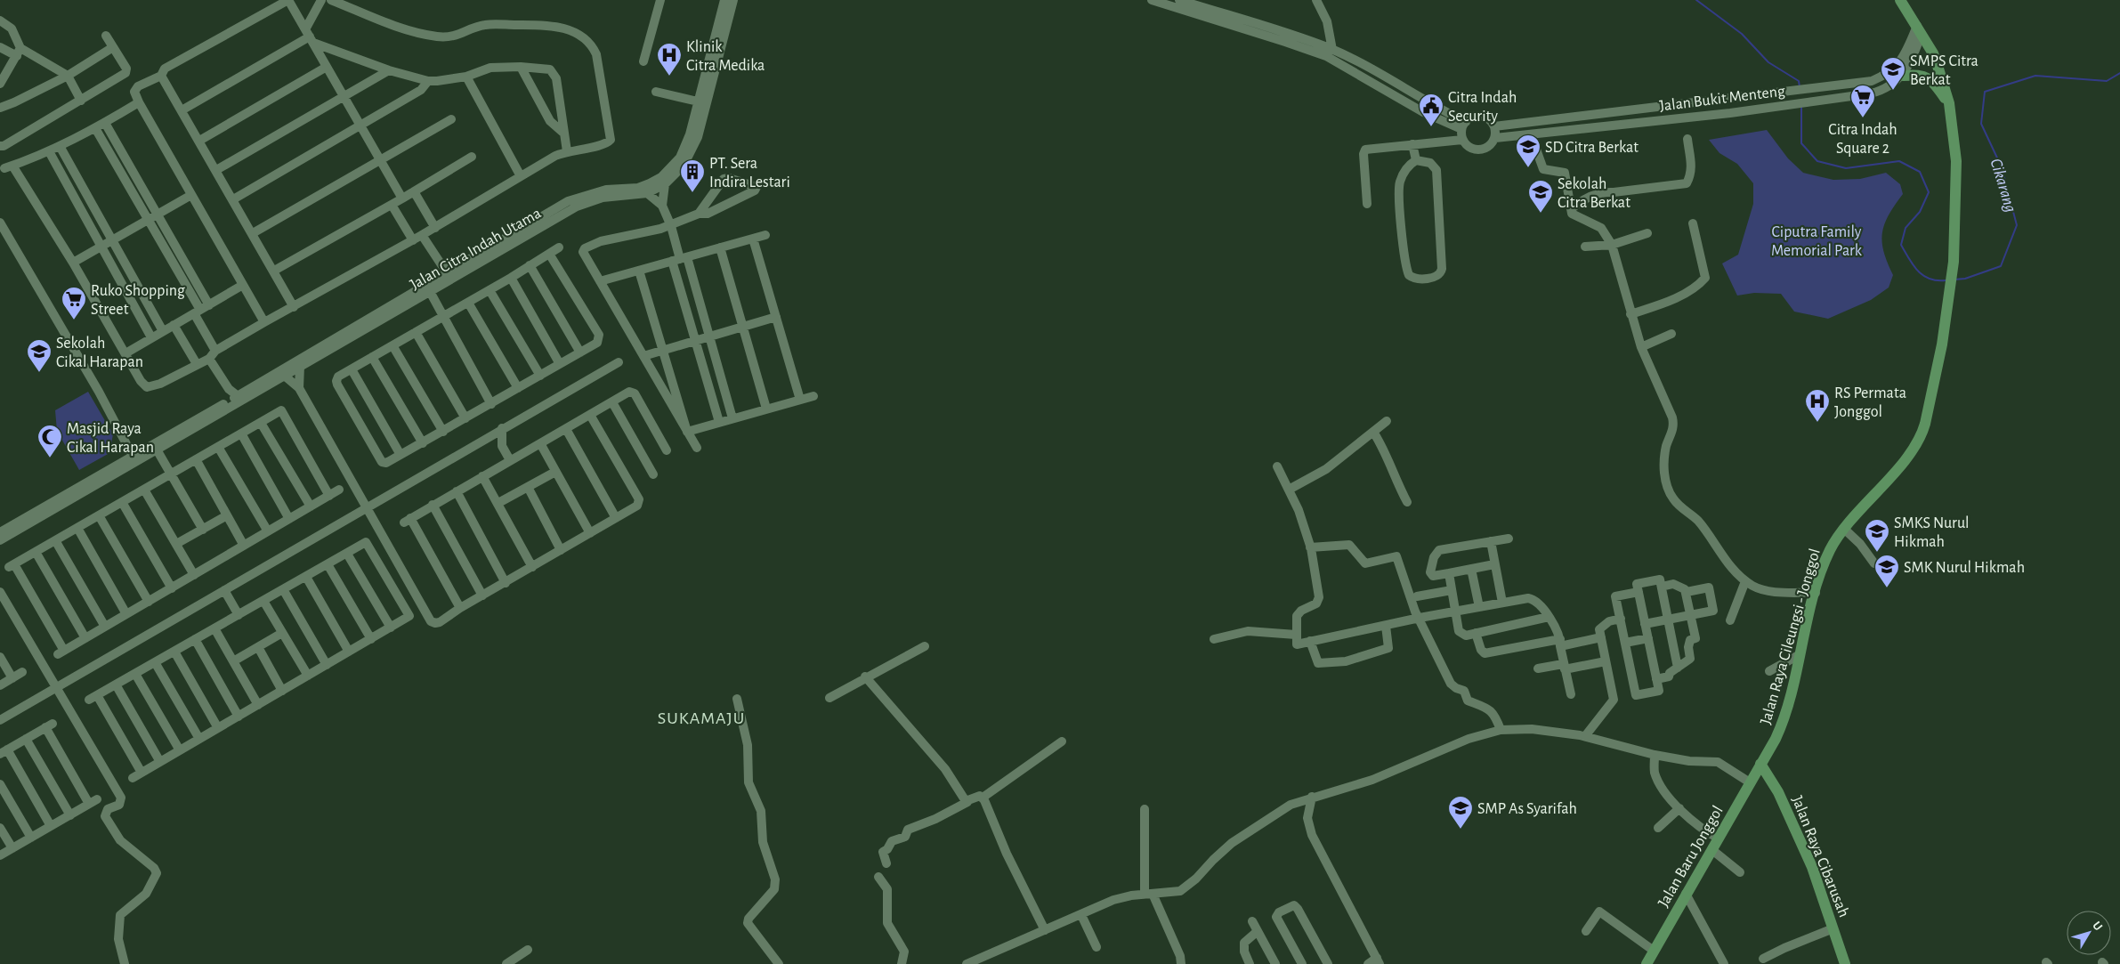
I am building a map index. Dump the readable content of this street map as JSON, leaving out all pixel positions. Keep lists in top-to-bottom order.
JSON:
{
  "streets": {
    "main road": ["Jalan Raya Cileungsi - Jonggol", "Jalan Baru Jonggol", "Jalan Raya Cibarusah"],
    "street": ["Jalan Bukit Menteng", "Jalan Citra Indah Utama"]
  },
  "crossings": [
    ["Jalan Bukit Menteng", "Jalan Raya Cileungsi - Jonggol"],
    ["Jalan Raya Cileungsi - Jonggol", "Jalan Baru Jonggol"],
    ["Jalan Raya Cileungsi - Jonggol", "Jalan Raya Cibarusah"],
    ["Jalan Baru Jonggol", "Jalan Raya Cibarusah"]
  ],
  "districts": ["SUKAMAJU"],
  "water": ["Cikarang"],
  "parks": ["Ciputra Family Memorial Park"],
  "places": {
    "hospital": ["Klinik Citra Medika", "RS Permata Jonggol"],
    "school or university": [
      "SMPS Citra Berkat",
      "SD Citra Berkat",
      "Sekolah Citra Berkat",
      "Sekolah Cikal Harapan",
      "SMKS Nurul Hikmah",
      "SMK Nurul Hikmah",
      "SMP As Syarifah"
    ],
    "supermarket": ["Citra Indah Square 2", "Ruko Shopping Street"],
    "public building": ["Citra Indah Security"],
    "building": ["PT. Sera Indira Lestari"],
    "mosque": ["Masjid Raya Cikal Harapan"]
  },
  "north": "top right"
}
